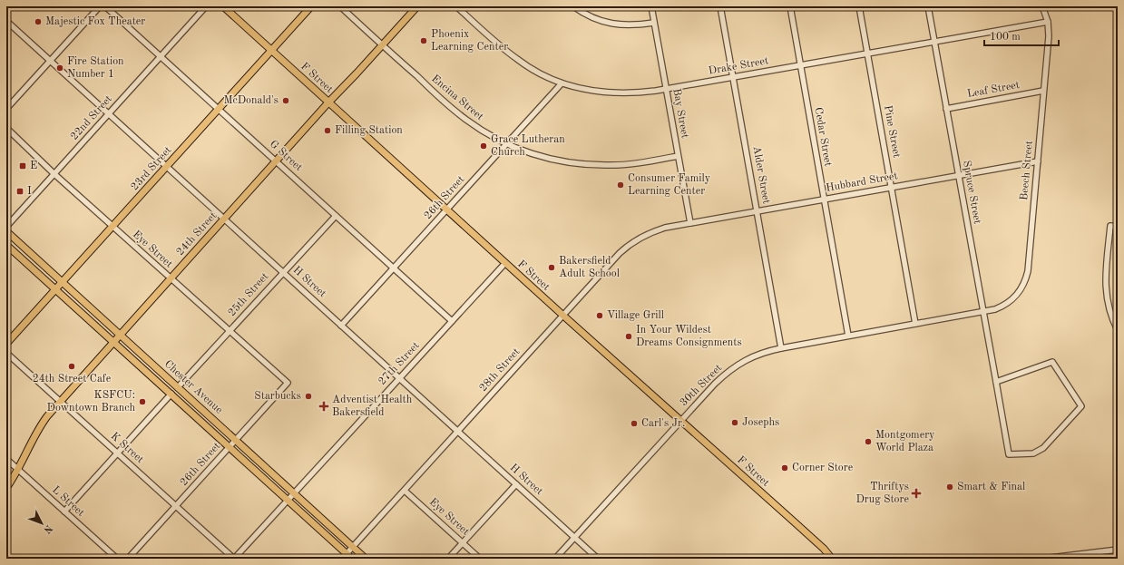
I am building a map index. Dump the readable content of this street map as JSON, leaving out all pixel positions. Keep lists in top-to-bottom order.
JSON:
{
  "streets": {
    "main road": [
      "F Street",
      "23rd Street",
      "24th Street",
      "Chester Avenue"
    ],
    "street": [
      "Drake Street",
      "Leaf Street",
      "Encina Street",
      "Bay Street",
      "22nd Street",
      "Pine Street",
      "Cedar Street",
      "G Street",
      "Beech Street",
      "Alder Street",
      "Hubbard Street",
      "Spruce Street",
      "26th Street",
      "Eye Street",
      "H Street",
      "25th Street",
      "27th Street",
      "28th Street",
      "30th Street",
      "K Street",
      "L Street"
    ]
  },
  "crossings": [
    ["Drake Street", "Bay Street"],
    ["Drake Street", "Pine Street"],
    ["Drake Street", "Cedar Street"],
    ["Drake Street", "Beech Street"],
    ["Drake Street", "Alder Street"],
    ["Drake Street", "Spruce Street"],
    ["Drake Street", "26th Street"],
    ["F Street", "23rd Street"],
    ["F Street", "26th Street"],
    ["F Street", "24th Street"],
    ["F Street", "27th Street"],
    ["F Street", "28th Street"],
    ["F Street", "30th Street"],
    ["Leaf Street", "Beech Street"],
    ["Leaf Street", "Spruce Street"],
    ["Encina Street", "Bay Street"],
    ["Encina Street", "26th Street"],
    ["Encina Street", "24th Street"],
    ["Bay Street", "Hubbard Street"],
    ["Bay Street", "28th Street"],
    ["22nd Street", "G Street"],
    ["22nd Street", "Eye Street"],
    ["22nd Street", "H Street"],
    ["Pine Street", "Hubbard Street"],
    ["Pine Street", "30th Street"],
    ["Cedar Street", "Hubbard Street"],
    ["Cedar Street", "30th Street"],
    ["G Street", "23rd Street"],
    ["G Street", "26th Street"],
    ["G Street", "24th Street"],
    ["G Street", "25th Street"],
    ["G Street", "27th Street"],
    ["23rd Street", "Eye Street"],
    ["23rd Street", "H Street"],
    ["23rd Street", "Chester Avenue"],
    ["Beech Street", "Hubbard Street"],
    ["Beech Street", "Spruce Street"],
    ["Beech Street", "30th Street"],
    ["Alder Street", "Hubbard Street"],
    ["Alder Street", "30th Street"],
    ["Hubbard Street", "Spruce Street"],
    ["Hubbard Street", "28th Street"],
    ["Spruce Street", "30th Street"],
    ["26th Street", "Eye Street"],
    ["26th Street", "H Street"],
    ["26th Street", "Chester Avenue"],
    ["26th Street", "K Street"],
    ["24th Street", "Eye Street"],
    ["24th Street", "H Street"],
    ["24th Street", "Chester Avenue"],
    ["24th Street", "K Street"],
    ["24th Street", "L Street"],
    ["Eye Street", "25th Street"],
    ["Eye Street", "28th Street"],
    ["H Street", "25th Street"],
    ["H Street", "27th Street"],
    ["H Street", "28th Street"],
    ["H Street", "30th Street"],
    ["25th Street", "Chester Avenue"],
    ["27th Street", "Chester Avenue"],
    ["27th Street", "K Street"],
    ["28th Street", "Chester Avenue"]
  ],
  "places": {
    "other": [
      "Majestic Fox Theater",
      "Phoenix Learning Center",
      "Fire Station Number 1",
      "McDonald's",
      "Filling Station",
      "Grace Lutheran Church",
      "Consumer Family Learning Center",
      "Bakersfield Adult School",
      "Village Grill",
      "In Your Wildest Dreams Consignments",
      "24th Street Cafe",
      "Starbucks",
      "KSFCU: Downtown Branch",
      "Josephs",
      "Carl's Jr.",
      "Montgomery World Plaza",
      "Corner Store",
      "Smart & Final"
    ],
    "transit": ["E", "I"],
    "health": ["Adventist Health Bakersfield", "Thriftys Drug Store"]
  },
  "scale_bar": "100 m",
  "north": "bottom right"
}
